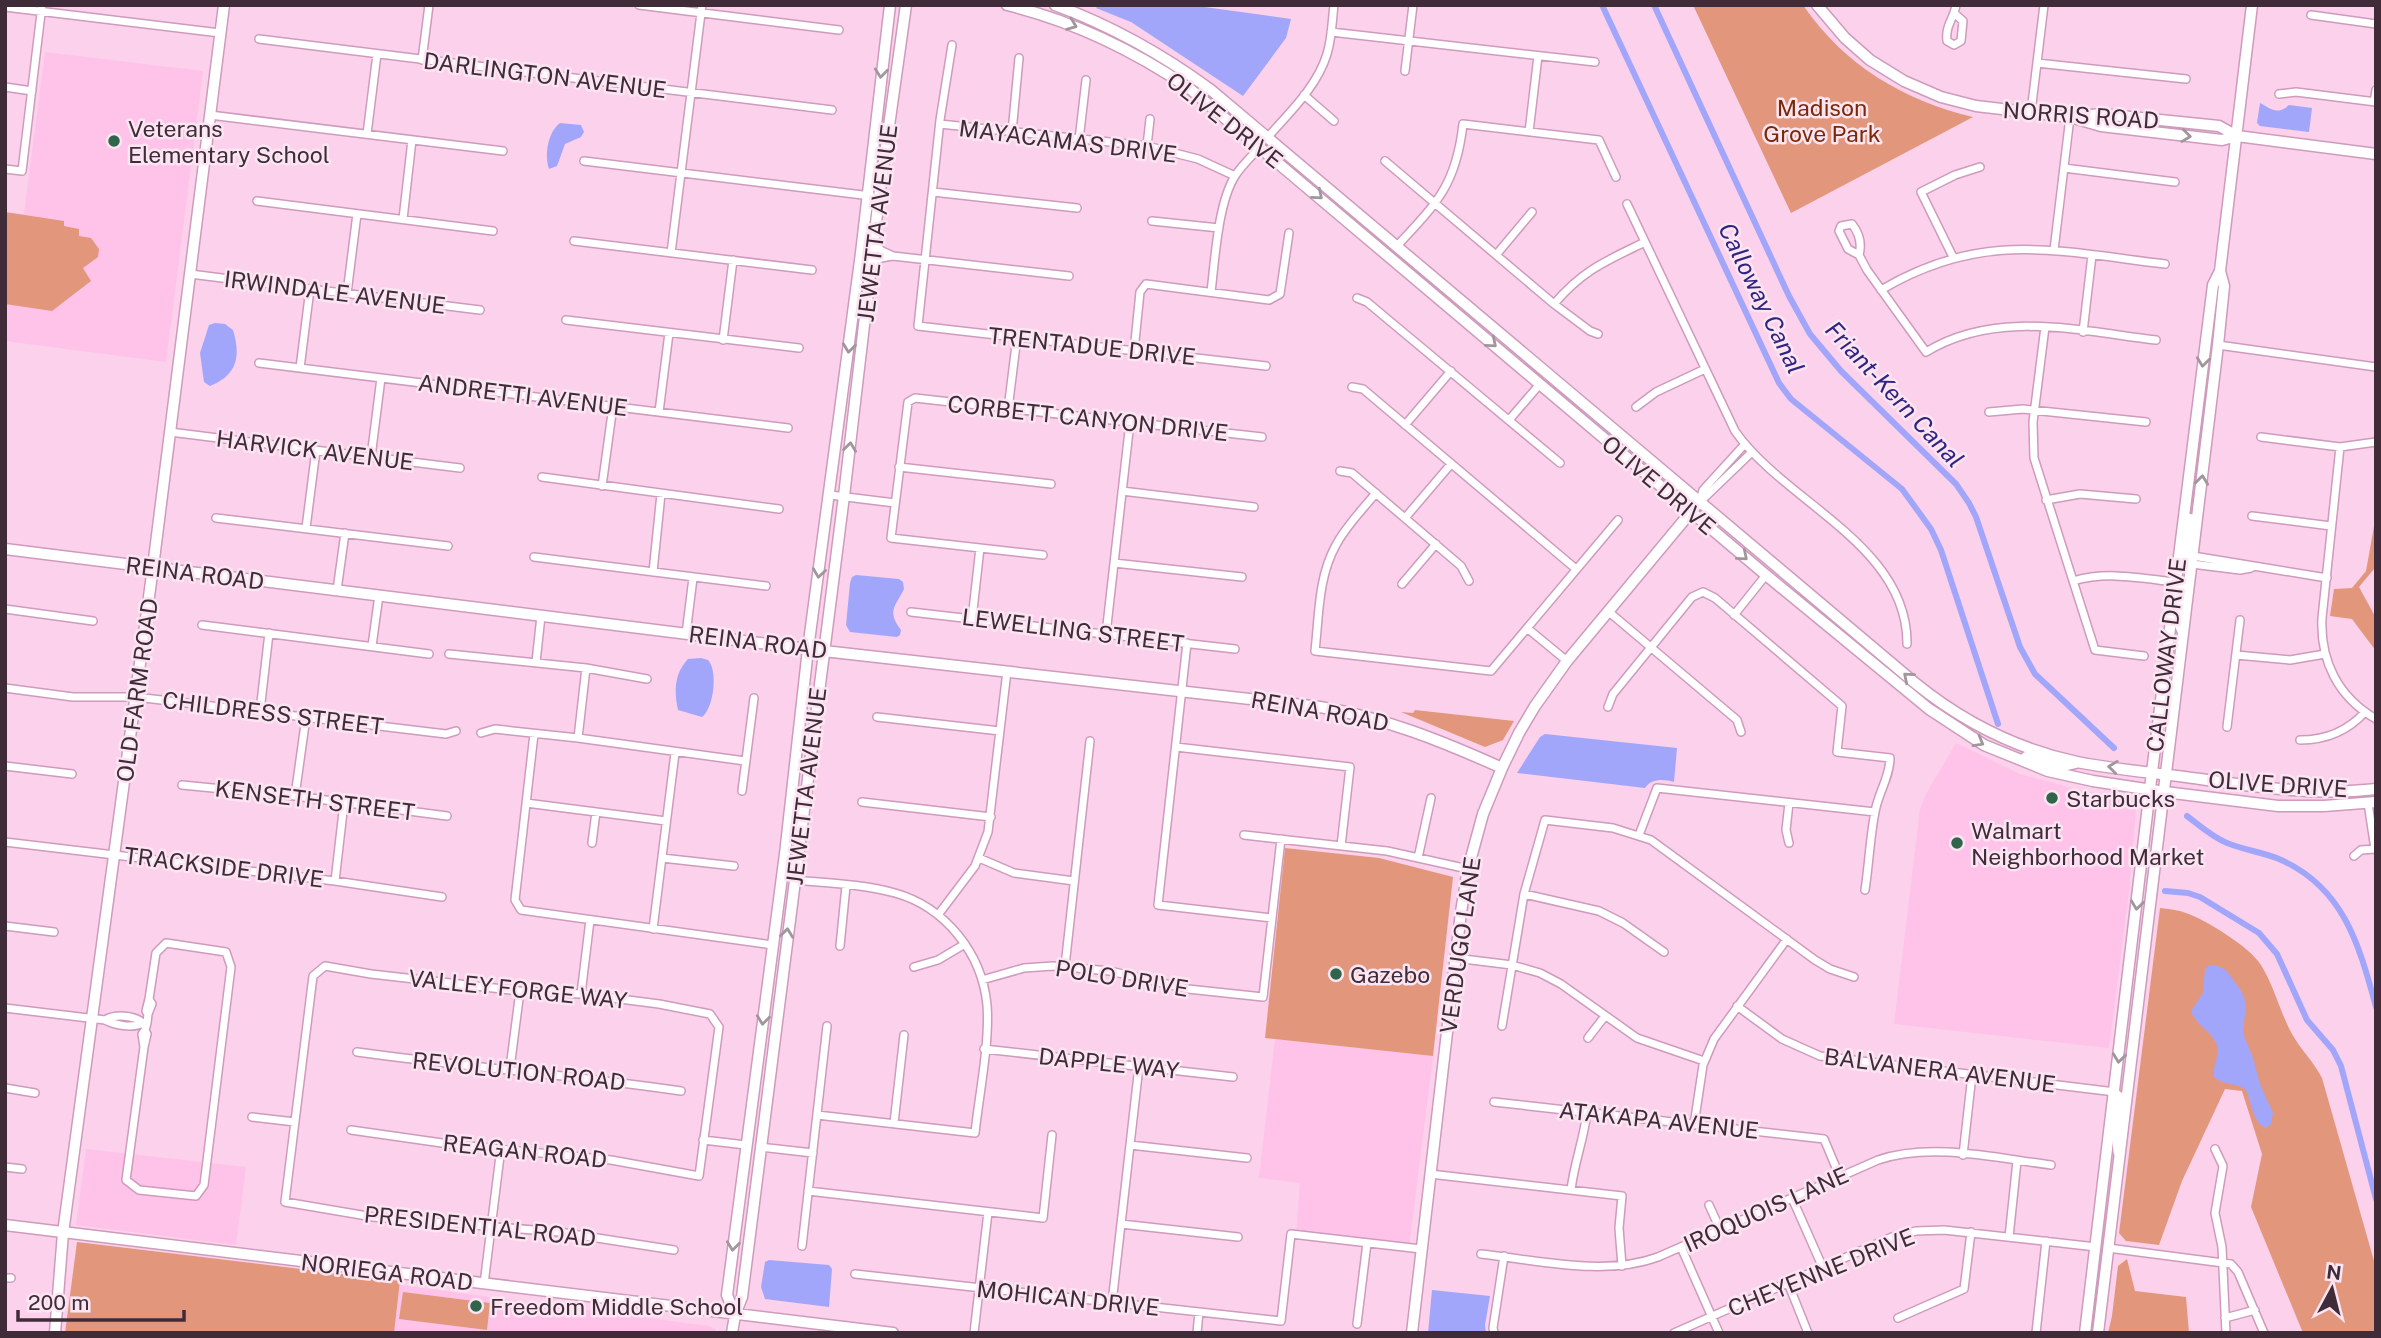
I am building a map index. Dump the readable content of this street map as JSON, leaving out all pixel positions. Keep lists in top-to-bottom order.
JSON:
{
  "streets": {
    "street": [
      "DARLINGTON AVENUE",
      "NORRIS ROAD",
      "OLIVE DRIVE",
      "MAYACAMAS DRIVE",
      "JEWETTA AVENUE",
      "IRWINDALE AVENUE",
      "TRENTADUE DRIVE",
      "ANDRETTI AVENUE",
      "CORBETT CANYON DRIVE",
      "HARVICK AVENUE",
      "REINA ROAD",
      "LEWELLING STREET",
      "CALLOWAY DRIVE",
      "OLD FARM ROAD",
      "CHILDRESS STREET",
      "KENSETH STREET",
      "TRACKSIDE DRIVE",
      "VERDUGO LANE",
      "POLO DRIVE",
      "VALLEY FORGE WAY",
      "DAPPLE WAY",
      "BALVANERA AVENUE",
      "REVOLUTION ROAD",
      "ATAKAPA AVENUE",
      "REAGAN ROAD",
      "IROQUOIS LANE",
      "PRESIDENTIAL ROAD",
      "NORIEGA ROAD",
      "CHEYENNE DRIVE",
      "MOHICAN DRIVE"
    ]
  },
  "crossings": [
    ["NORRIS ROAD", "CALLOWAY DRIVE"],
    ["OLIVE DRIVE", "CALLOWAY DRIVE"],
    ["OLIVE DRIVE", "VERDUGO LANE"],
    ["JEWETTA AVENUE", "REINA ROAD"],
    ["JEWETTA AVENUE", "NORIEGA ROAD"],
    ["IRWINDALE AVENUE", "OLD FARM ROAD"],
    ["HARVICK AVENUE", "OLD FARM ROAD"],
    ["REINA ROAD", "OLD FARM ROAD"],
    ["REINA ROAD", "VERDUGO LANE"],
    ["CALLOWAY DRIVE", "BALVANERA AVENUE"],
    ["CALLOWAY DRIVE", "CHEYENNE DRIVE"],
    ["OLD FARM ROAD", "CHILDRESS STREET"],
    ["OLD FARM ROAD", "TRACKSIDE DRIVE"],
    ["OLD FARM ROAD", "NORIEGA ROAD"],
    ["VALLEY FORGE WAY", "REAGAN ROAD"],
    ["VALLEY FORGE WAY", "PRESIDENTIAL ROAD"],
    ["ATAKAPA AVENUE", "IROQUOIS LANE"]
  ],
  "water": ["Calloway Canal", "Friant-Kern Canal"],
  "parks": ["Madison Grove Park"],
  "places": [
    "Veterans Elementary School",
    "Starbucks",
    "Walmart Neighborhood Market",
    "Gazebo",
    "Freedom Middle School"
  ],
  "scale_bar": "200 m",
  "north": "top"
}
